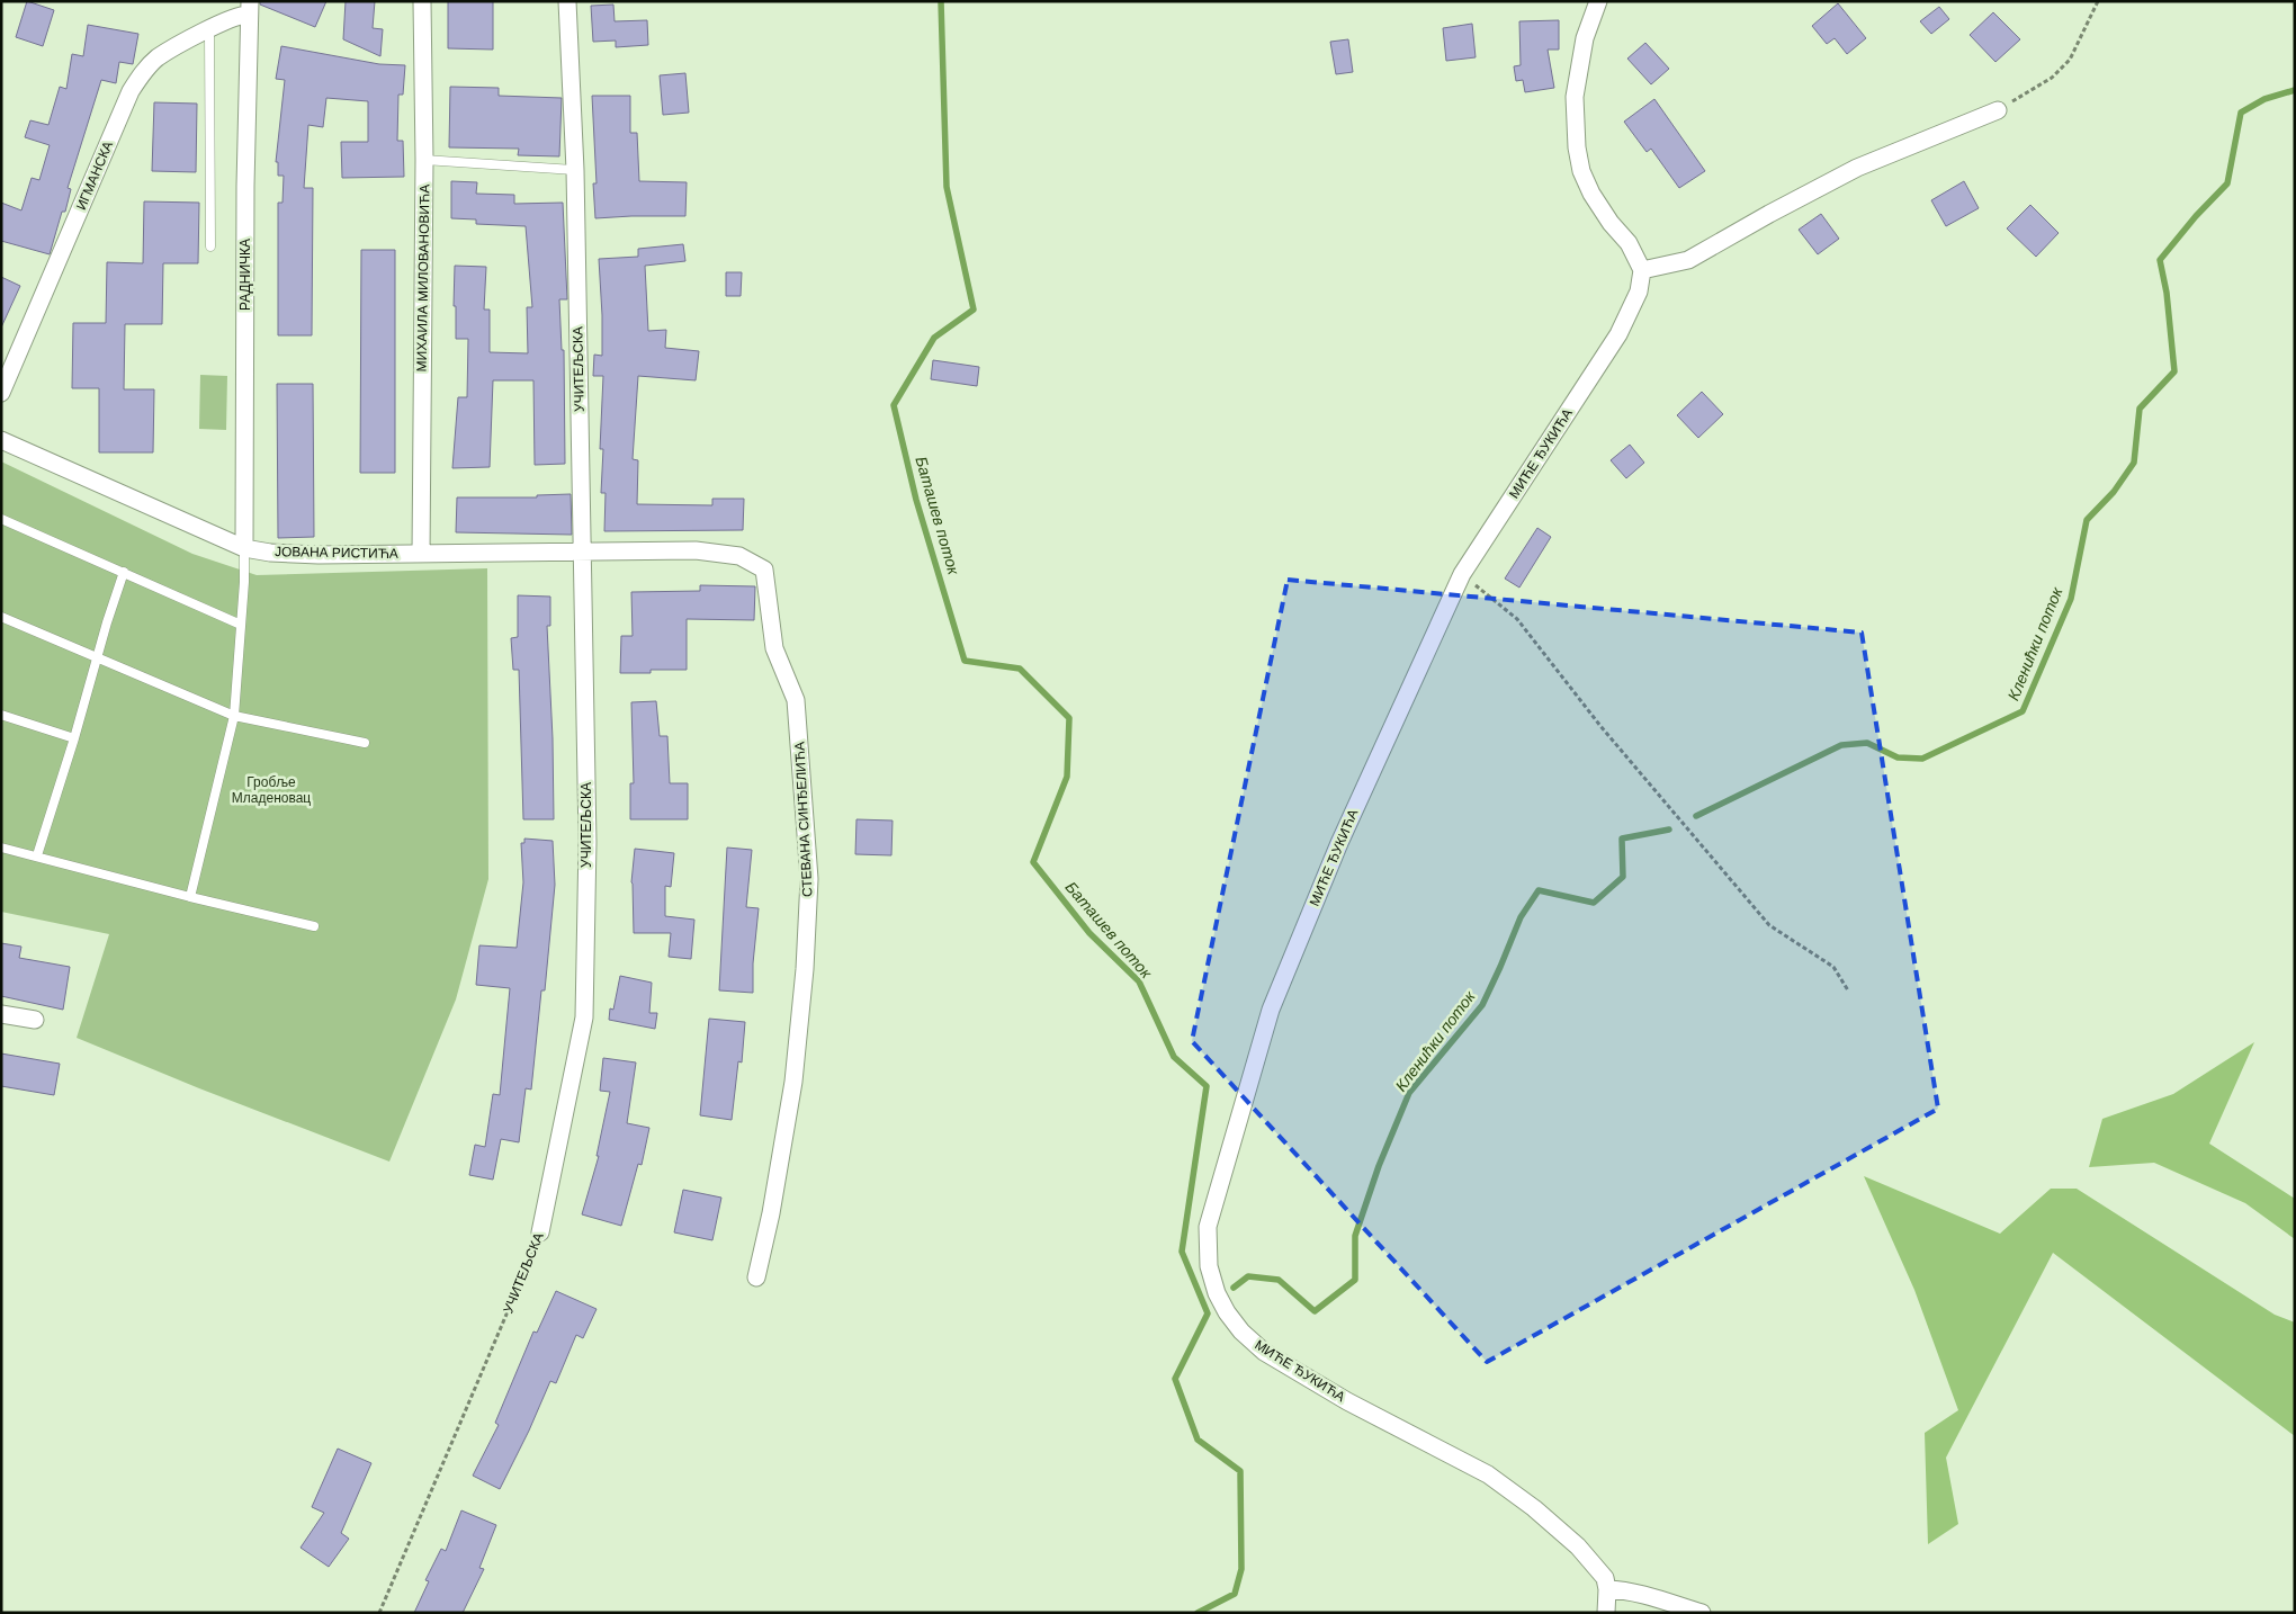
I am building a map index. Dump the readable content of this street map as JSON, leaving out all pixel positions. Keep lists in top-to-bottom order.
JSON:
{
  "streets": {
    "street": [
      "ИГМАНСКА",
      "РАДНИЧКА",
      "МИХАИЛА МИЛОВАНОВИЋА",
      "УЧИТЕЉСКА",
      "МИЋЕ ЂУКИЋА",
      "ЈОВАНА РИСТИЋА",
      "СТЕВАНА СИНЂЕЛИЋА"
    ]
  },
  "crossings": [
    ["ИГМАНСКА", "РАДНИЧКА"],
    ["РАДНИЧКА", "ЈОВАНА РИСТИЋА"],
    ["МИХАИЛА МИЛОВАНОВИЋА", "ЈОВАНА РИСТИЋА"],
    ["УЧИТЕЉСКА", "ЈОВАНА РИСТИЋА"],
    ["ЈОВАНА РИСТИЋА", "СТЕВАНА СИНЂЕЛИЋА"]
  ],
  "water": ["Баташев поток", "Кленићки поток"],
  "parks": ["Гробље Младеновац"]
}
